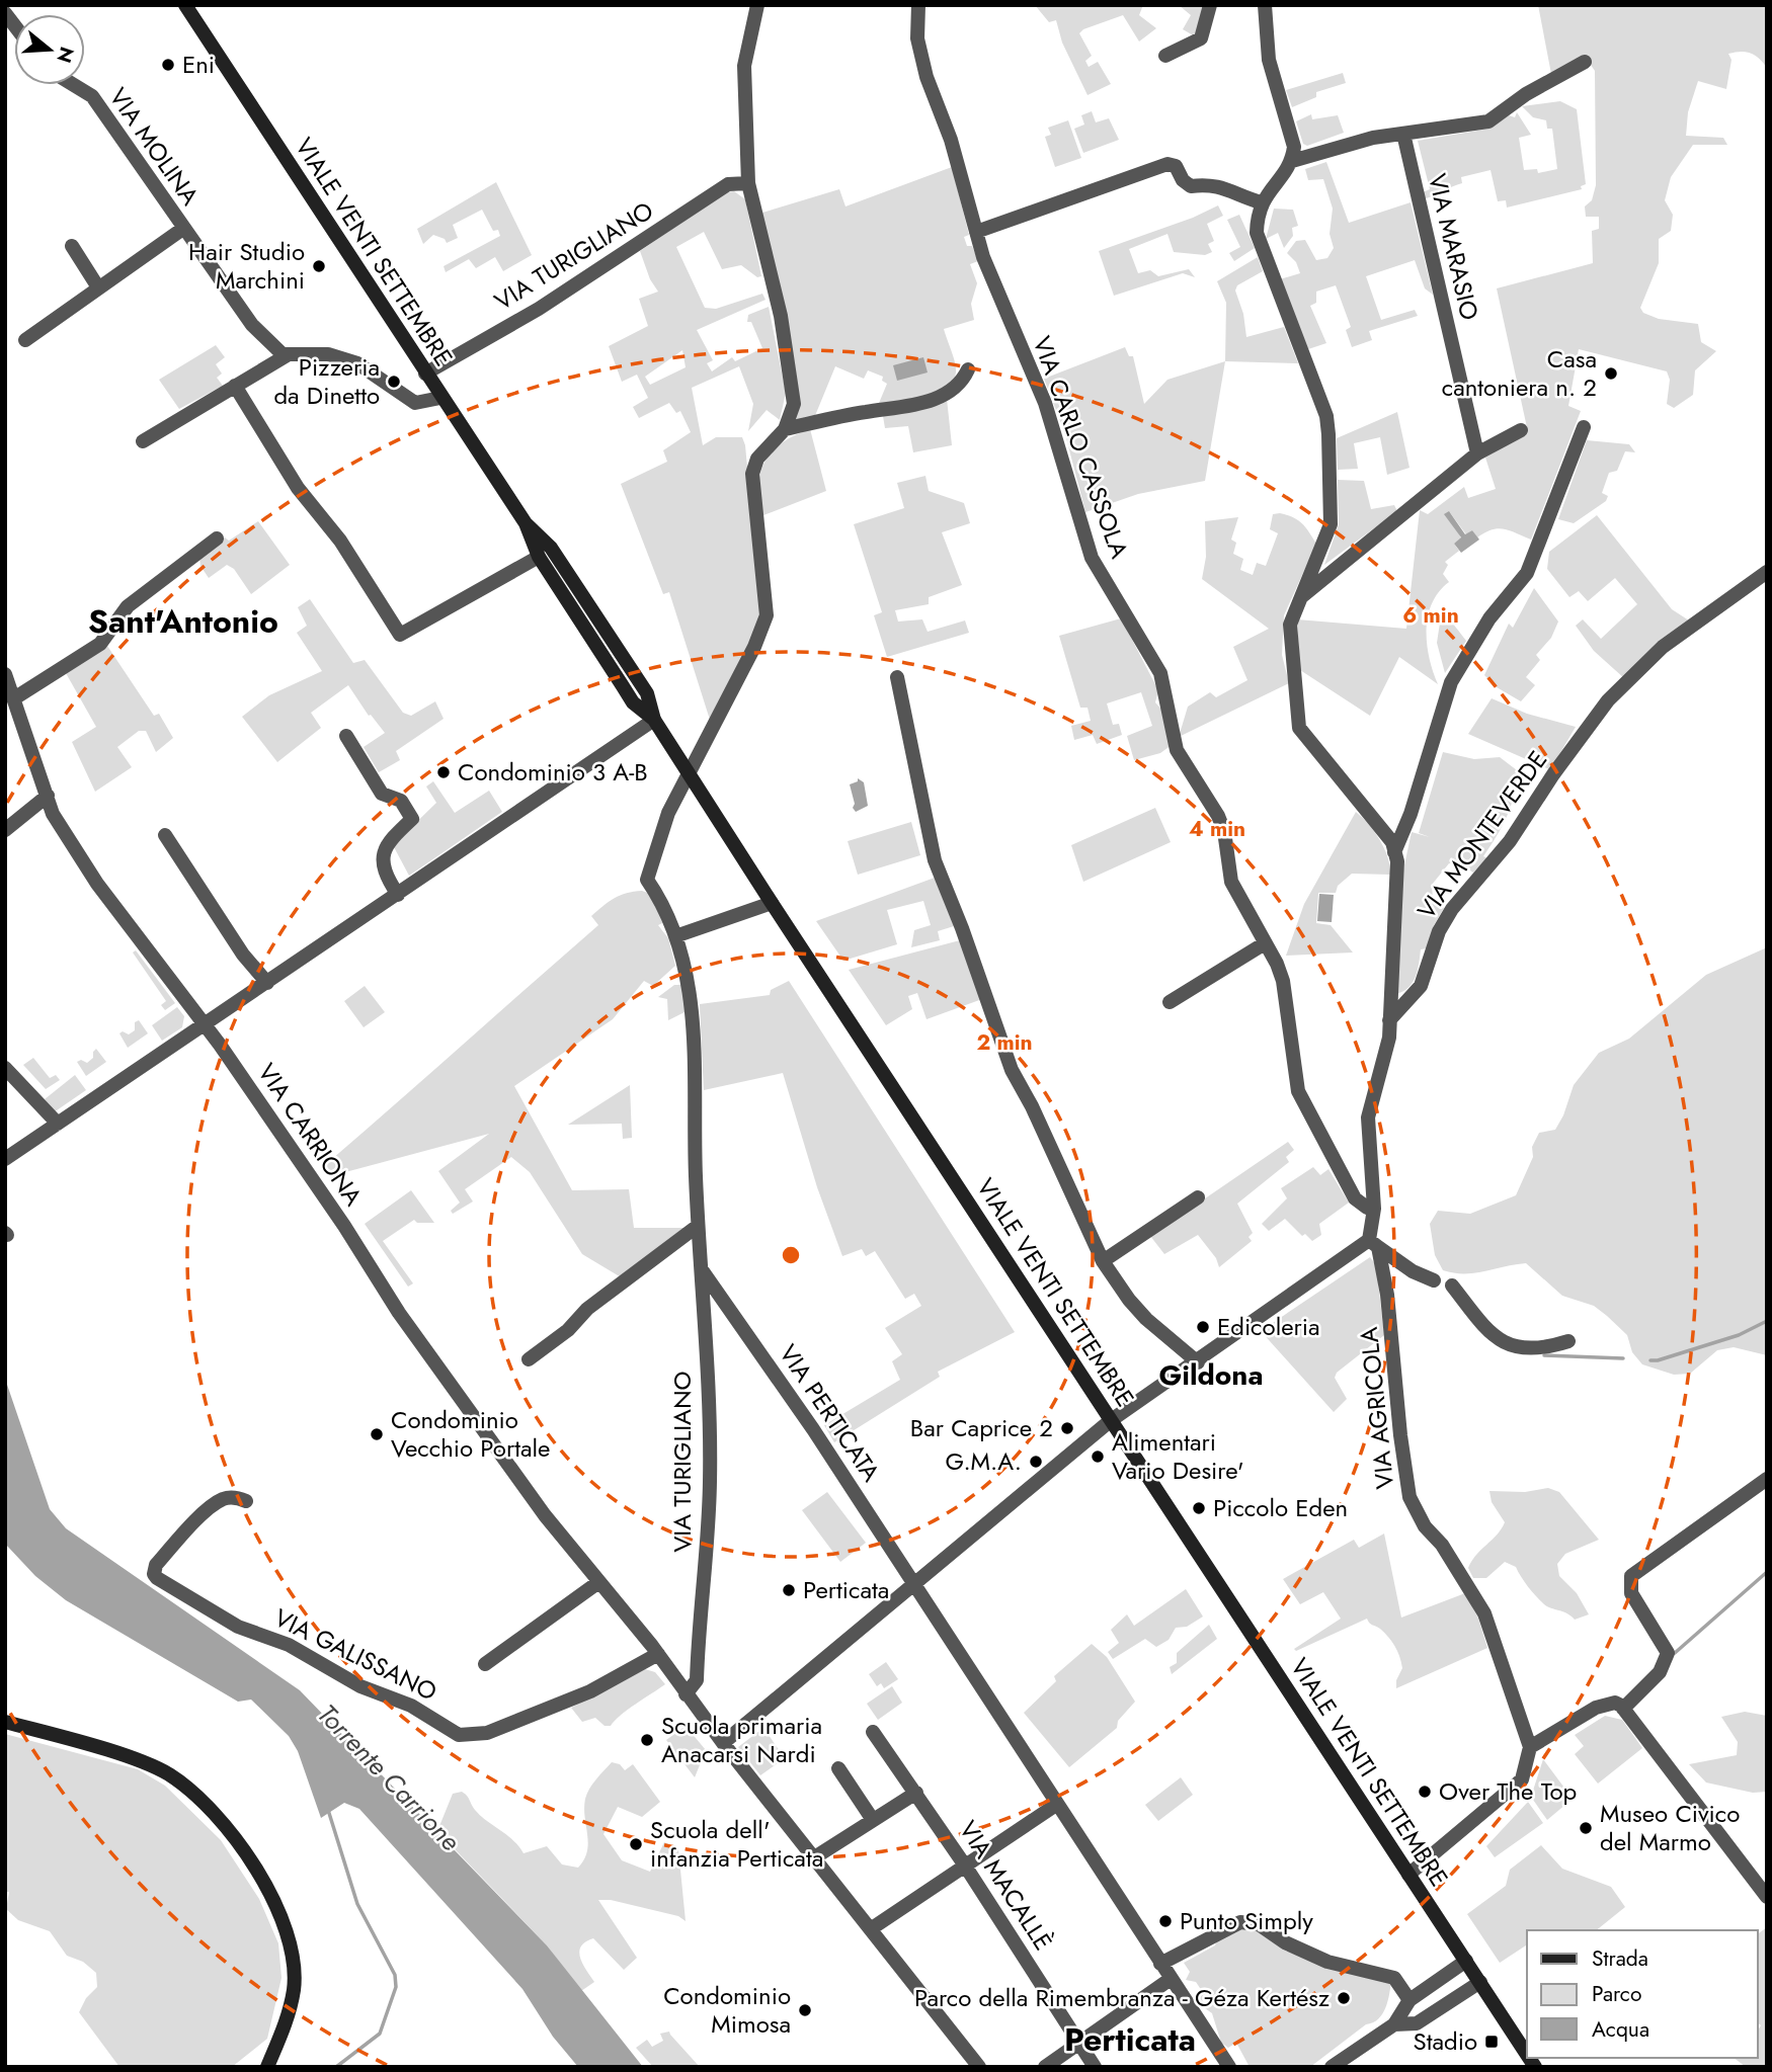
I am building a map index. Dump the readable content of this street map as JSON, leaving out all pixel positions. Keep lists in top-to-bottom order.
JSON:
{
  "streets": {
    "main road": ["VIALE VENTI SETTEMBRE"],
    "street": [
      "VIA MOLINA",
      "VIA MARASIO",
      "VIA TURIGLIANO",
      "VIA CARLO CASSOLA",
      "VIA MONTEVERDE",
      "VIA CARRIONA",
      "VIA AGRICOLA",
      "VIA PERTICATA",
      "VIA GALISSANO",
      "VIA MACALLÈ"
    ]
  },
  "crossings": [
    ["VIALE VENTI SETTEMBRE", "VIA TURIGLIANO"],
    ["VIA TURIGLIANO", "VIA CARRIONA"],
    ["VIA TURIGLIANO", "VIA PERTICATA"],
    ["VIA CARRIONA", "VIA GALISSANO"]
  ],
  "districts": ["Sant'Antonio", "Gildona", "Perticata"],
  "water": ["Torrente Carrione"],
  "places": {
    "other": [
      "Eni",
      "Hair Studio Marchini",
      "Casa cantoniera n. 2",
      "Pizzeria da Dinetto",
      "Condominio 3 A-B",
      "Edicoleria",
      "Bar Caprice 2",
      "Condominio Vecchio Portale",
      "Alimentari Vario Desire'",
      "G.M.A.",
      "Piccolo Eden",
      "Perticata",
      "Scuola primaria Anacarsi Nardi",
      "Over The Top",
      "Museo Civico del Marmo",
      "Scuola dell' infanzia Perticata",
      "Punto Simply",
      "Parco della Rimembranza - Géza Kertész",
      "Condominio Mimosa"
    ],
    "transit": ["Stadio"]
  },
  "legend": ["Strada", "Parco", "Acqua"],
  "north": "right",
  "rings": ["6 min", "4 min", "2 min"]
}
